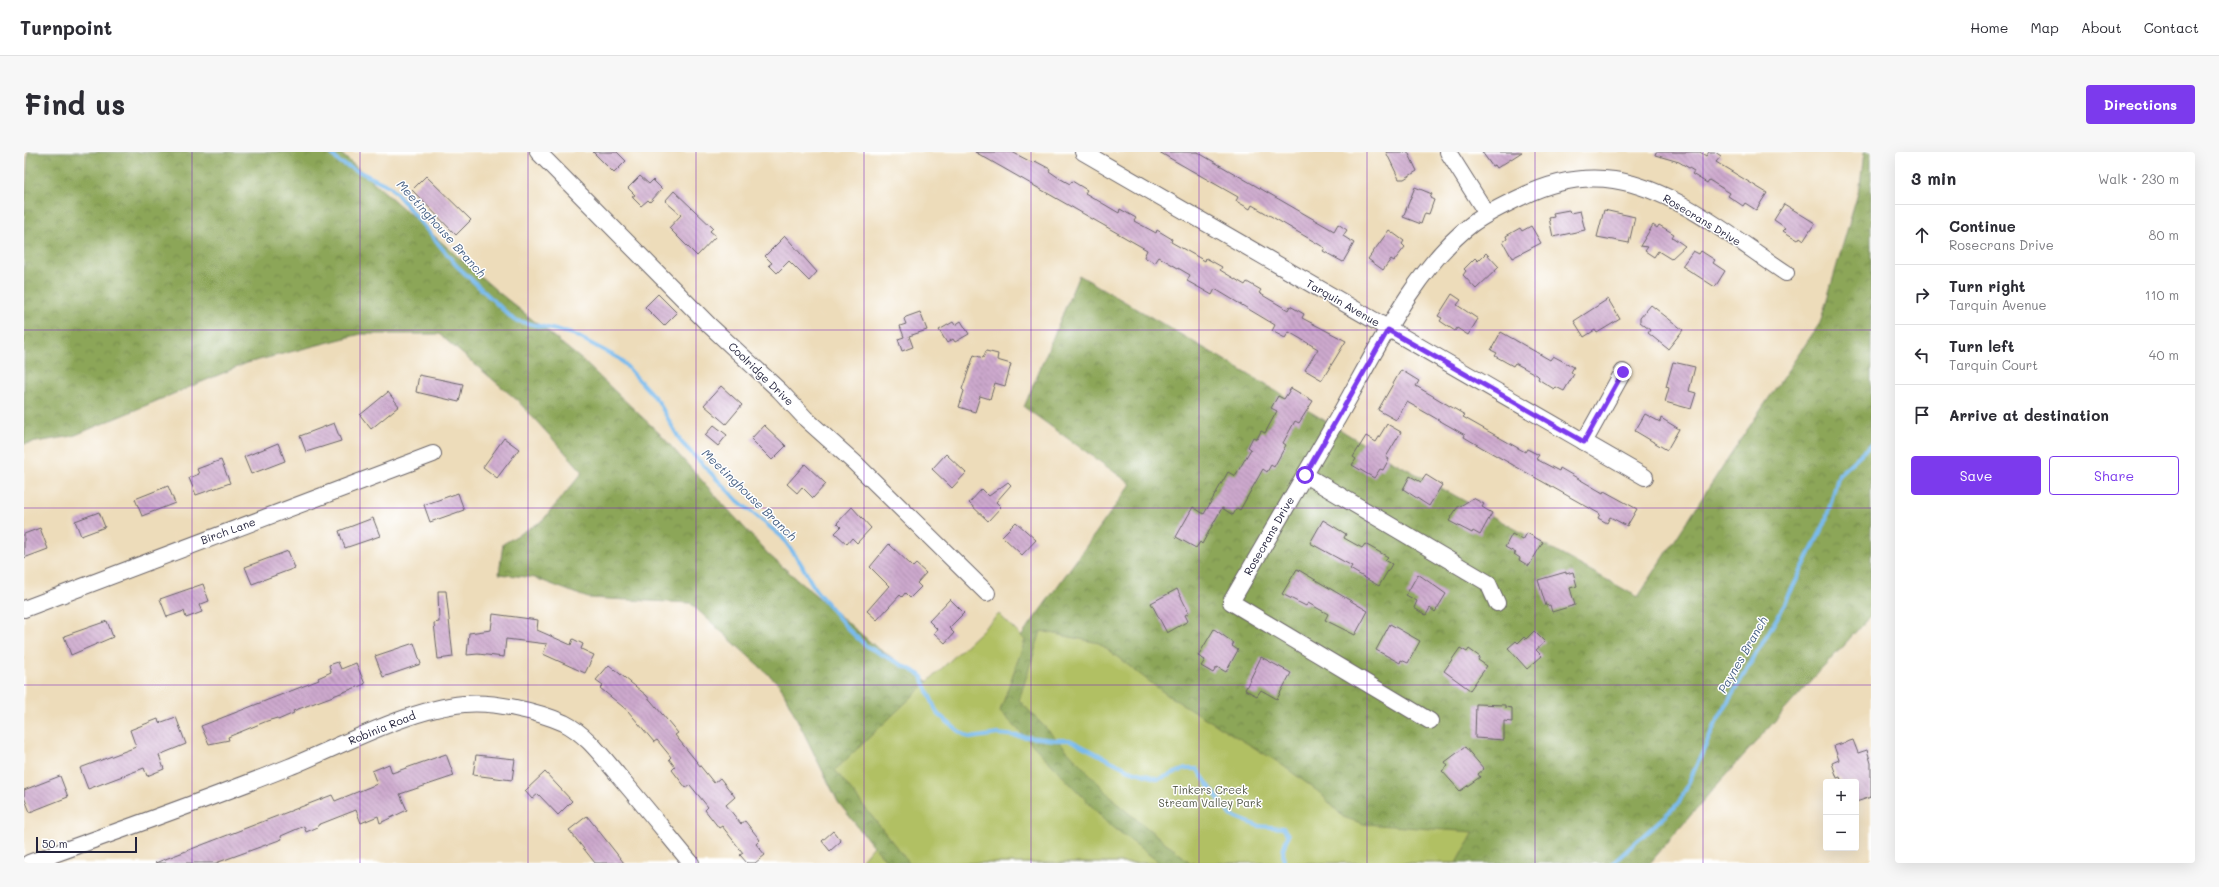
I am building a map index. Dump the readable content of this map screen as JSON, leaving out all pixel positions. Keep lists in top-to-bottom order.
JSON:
{
  "streets": {
    "street": [
      "Rosecrans Drive",
      "Tarquin Avenue",
      "Coolridge Drive",
      "Birch Lane",
      "Robinia Road"
    ]
  },
  "crossings": [
    ["Rosecrans Drive", "Tarquin Avenue"]
  ],
  "water": ["Meetinghouse Branch", "Paynes Branch"],
  "parks": ["Tinkers Creek Stream Valley Park"],
  "scale_bar": "50 m",
  "page": {
    "header": "Turnpoint",
    "nav": [
      "Home",
      "Map",
      "About",
      "Contact"
    ],
    "buttons": [
      "Directions",
      ["Save", "Share"]
    ],
    "title": "Find us",
    "heading": ["3 min", "Walk · 230 m"],
    "list": [
      ["Continue", "Rosecrans Drive", "80 m"],
      ["Turn right", "Tarquin Avenue", "110 m"],
      ["Turn left", "Tarquin Court", "40 m"],
      "Arrive at destination"
    ],
    "map_buttons": ["+", "−"],
    "scale": "50 m"
  }
}
